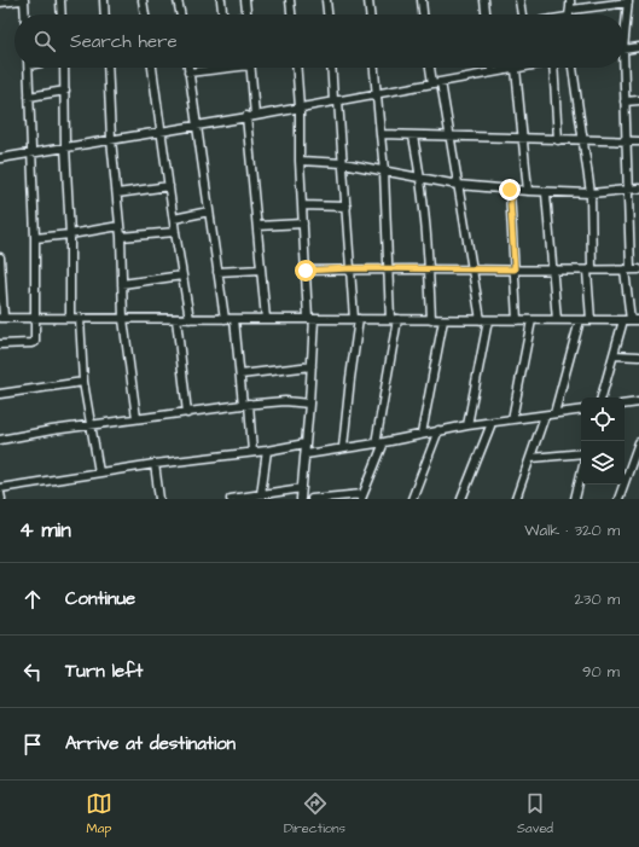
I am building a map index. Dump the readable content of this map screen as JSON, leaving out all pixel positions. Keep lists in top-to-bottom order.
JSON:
{
  "page": {
    "search": "Search here",
    "heading": ["4 min", "Walk · 320 m"],
    "list": [
      ["Continue", "230 m"],
      ["Turn left", "90 m"],
      "Arrive at destination"
    ],
    "nav": ["Map", "Directions", "Saved"]
  }
}
